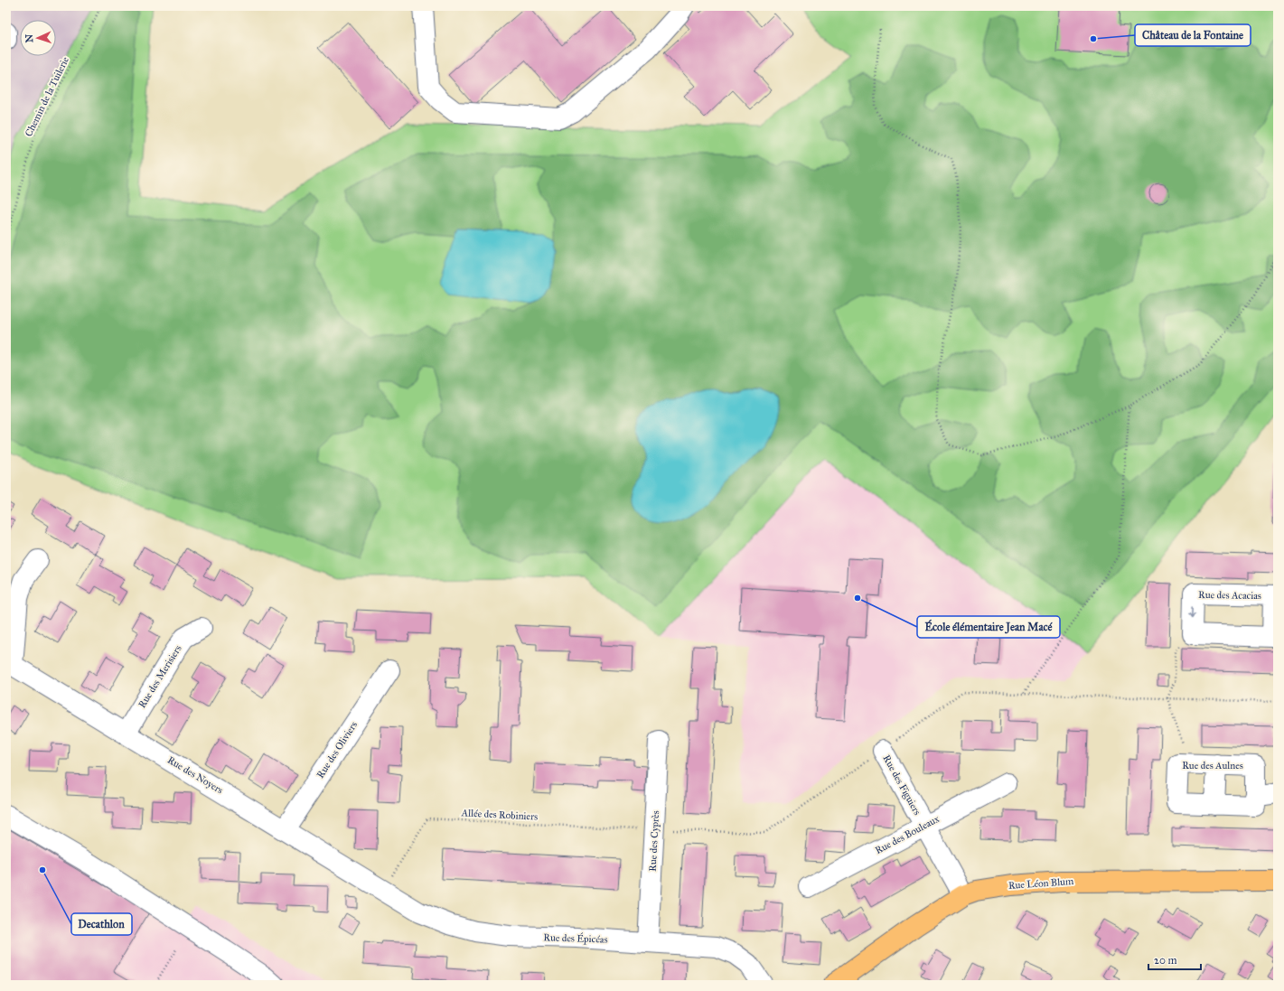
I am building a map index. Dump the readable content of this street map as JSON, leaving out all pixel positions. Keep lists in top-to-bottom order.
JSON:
{
  "streets": {
    "main road": ["Rue Léon Blum"],
    "street": [
      "Rue des Acacias",
      "Rue des Merisiers",
      "Rue des Oliviers",
      "Rue des Aulnes",
      "Rue des Noyers",
      "Rue des Figuiers",
      "Rue des Bouleaux",
      "Rue des Cyprès",
      "Rue des Épicéas"
    ],
    "path": ["Chemin de la Tuilerie", "Allée des Robiniers"]
  },
  "crossings": [
    ["Rue des Merisiers", "Rue des Noyers"],
    ["Rue des Oliviers", "Rue des Noyers"],
    ["Rue des Noyers", "Allée des Robiniers"],
    ["Rue des Noyers", "Rue des Épicéas"],
    ["Rue des Figuiers", "Rue des Bouleaux"],
    ["Rue des Figuiers", "Rue Léon Blum"],
    ["Allée des Robiniers", "Rue des Cyprès"],
    ["Allée des Robiniers", "Rue des Épicéas"],
    ["Rue des Cyprès", "Rue des Épicéas"]
  ],
  "places": ["Château de la Fontaine", "École élémentaire Jean Macé", "Decathlon"],
  "scale_bar": "20 m",
  "north": "left"
}
